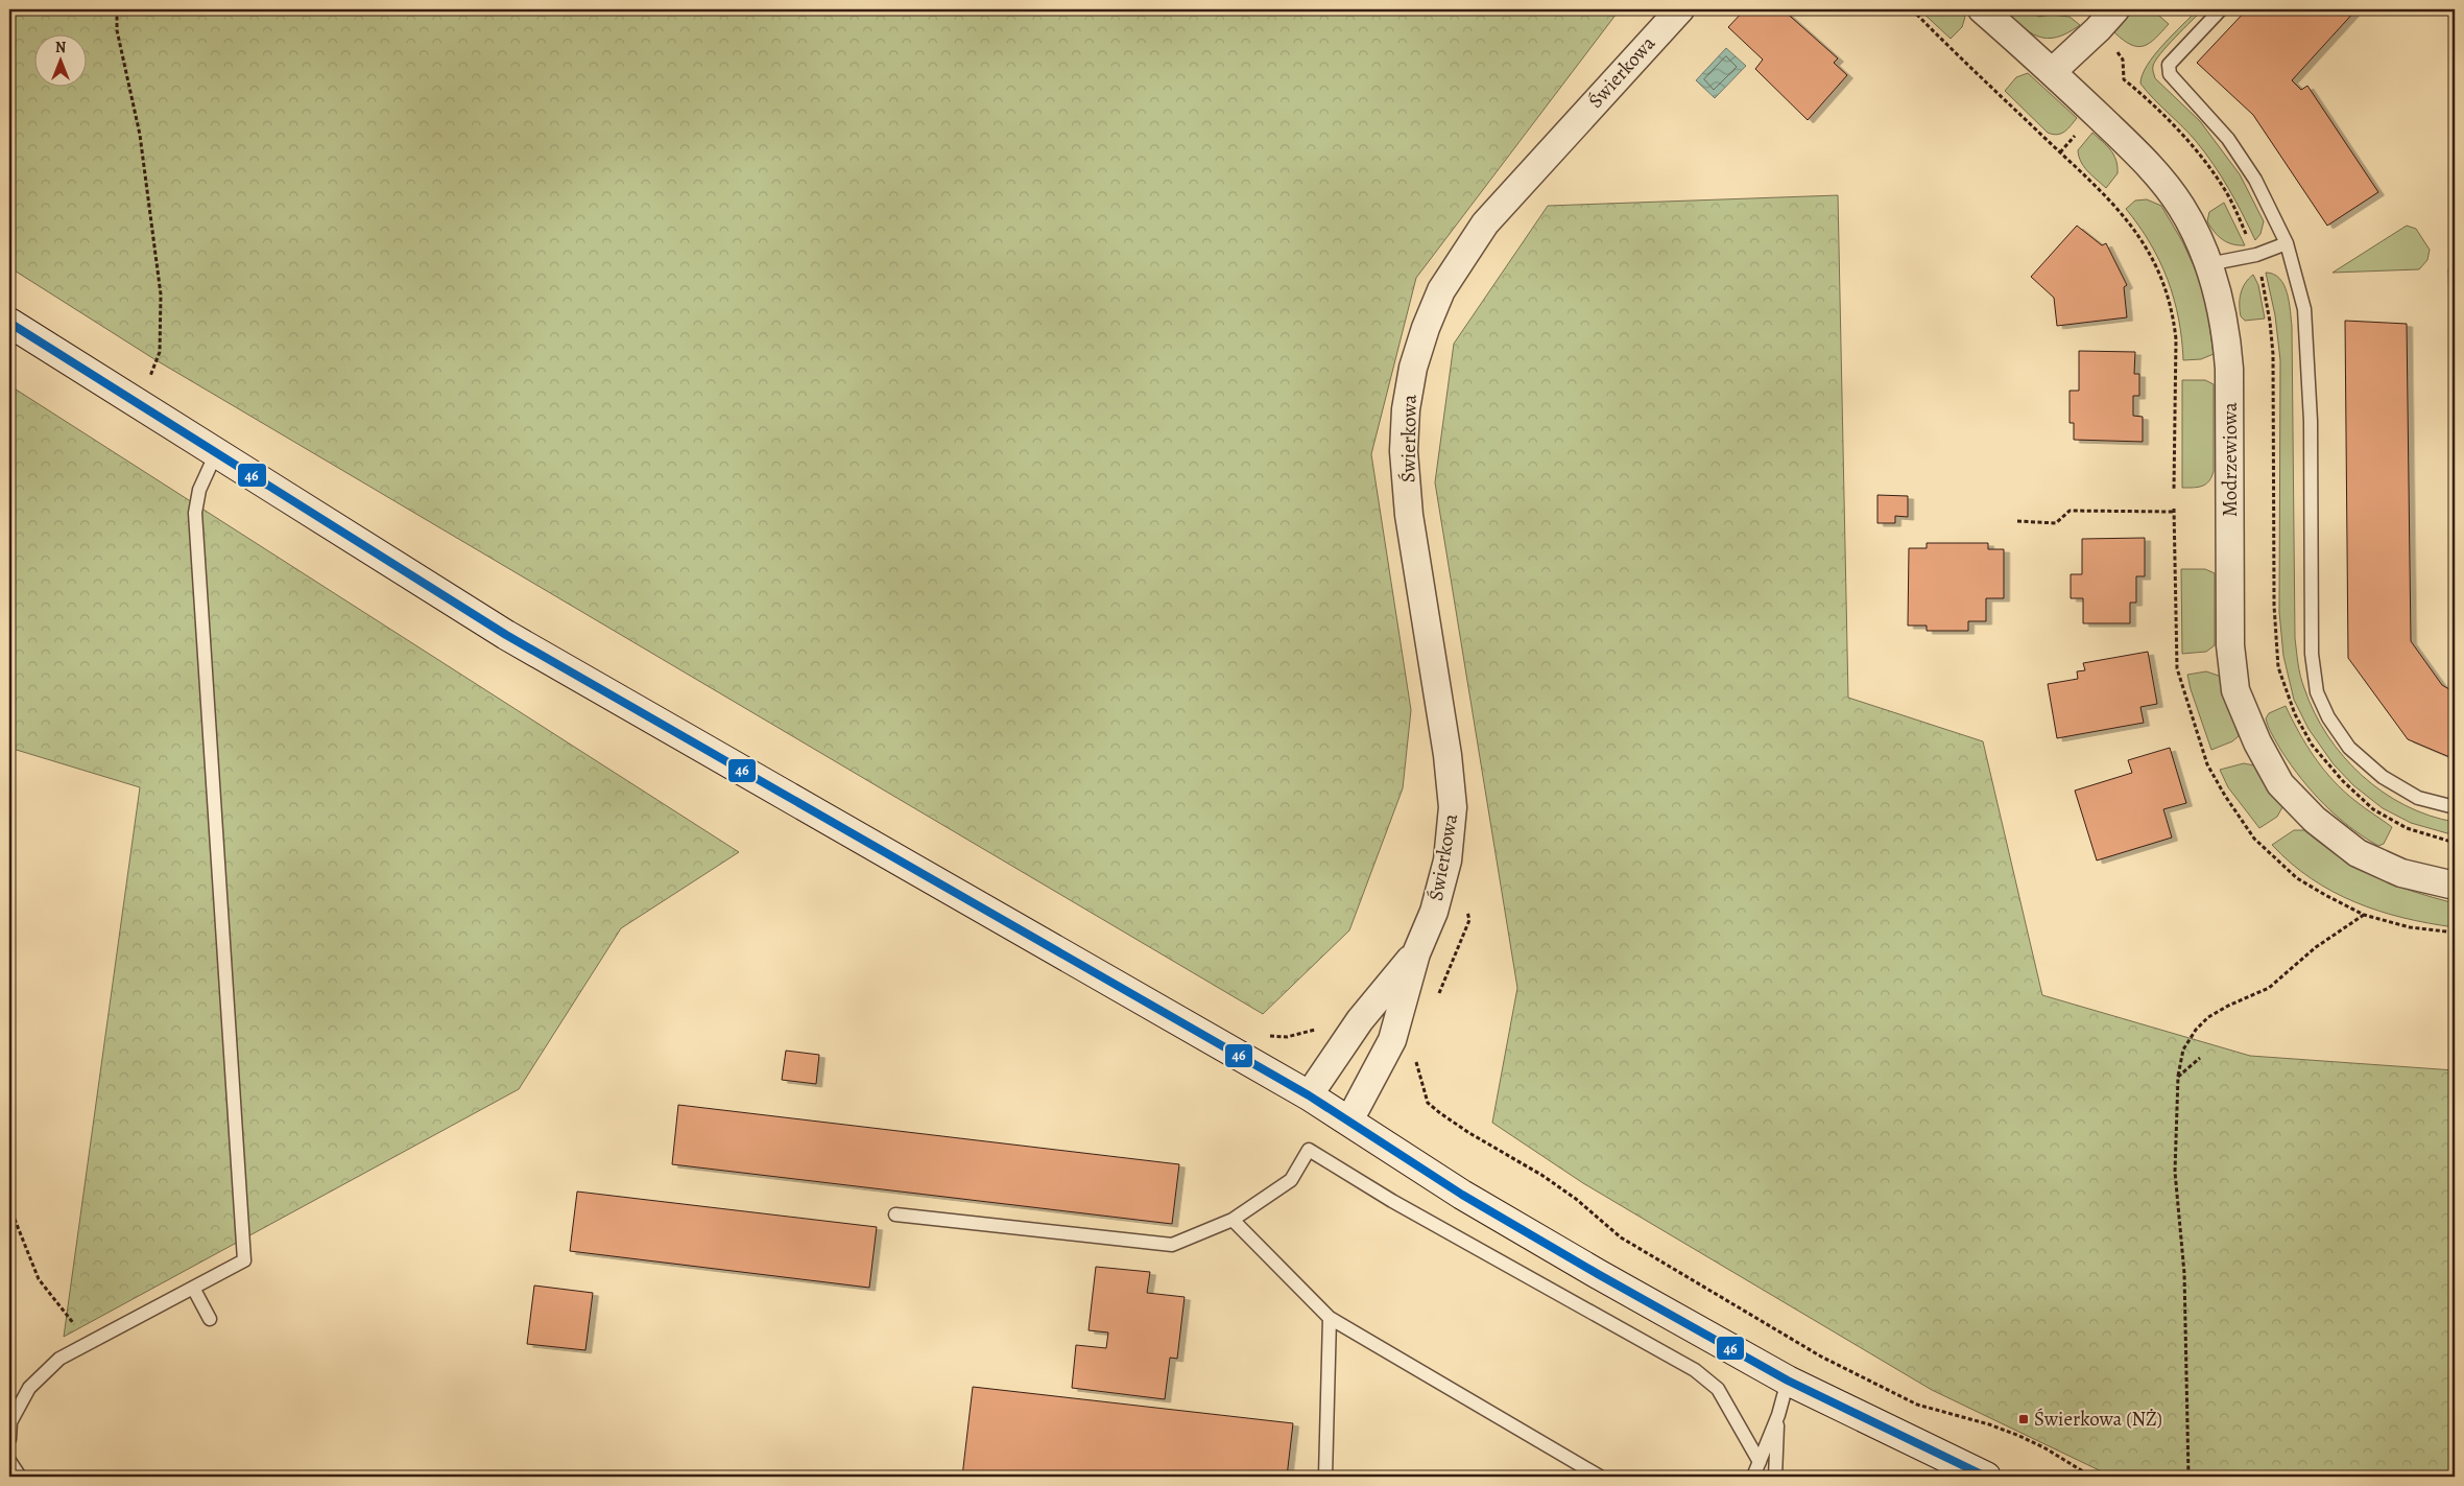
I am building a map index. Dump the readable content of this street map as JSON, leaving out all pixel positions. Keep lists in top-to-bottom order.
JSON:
{
  "streets": {
    "street": ["Świerkowa", "Modrzewiowa"]
  },
  "places": {
    "transit": ["Świerkowa (NŻ)"]
  },
  "lines": ["transit line 46"],
  "north": "top"
}
